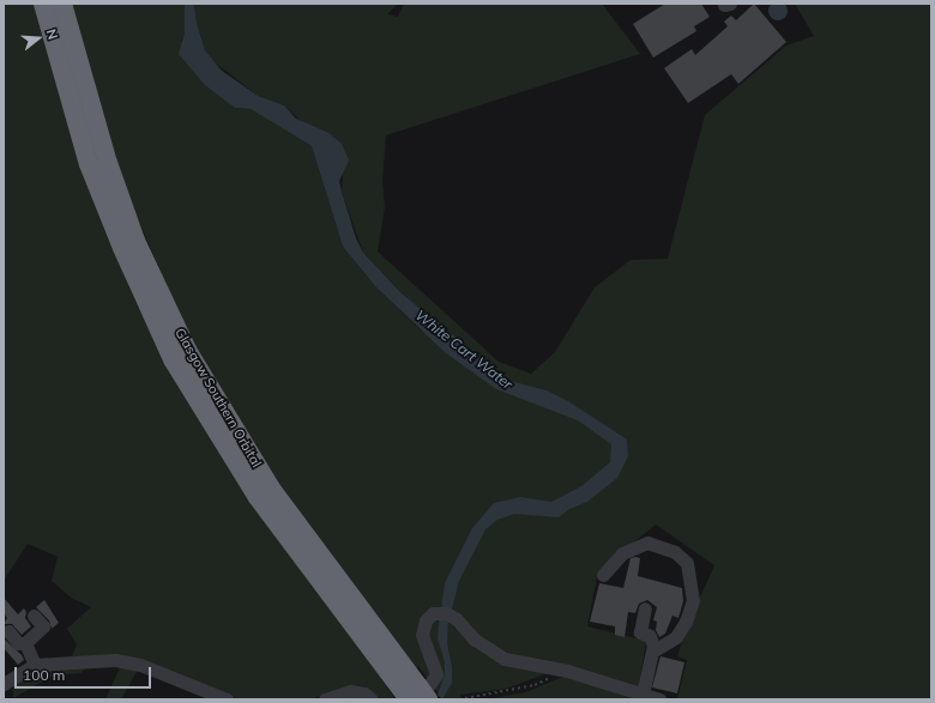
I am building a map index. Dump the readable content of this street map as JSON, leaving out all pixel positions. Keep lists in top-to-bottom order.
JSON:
{
  "streets": {
    "highway": ["Glasgow Southern Orbital"]
  },
  "water": ["White Cart Water"],
  "scale_bar": "100 m",
  "north": "right"
}
